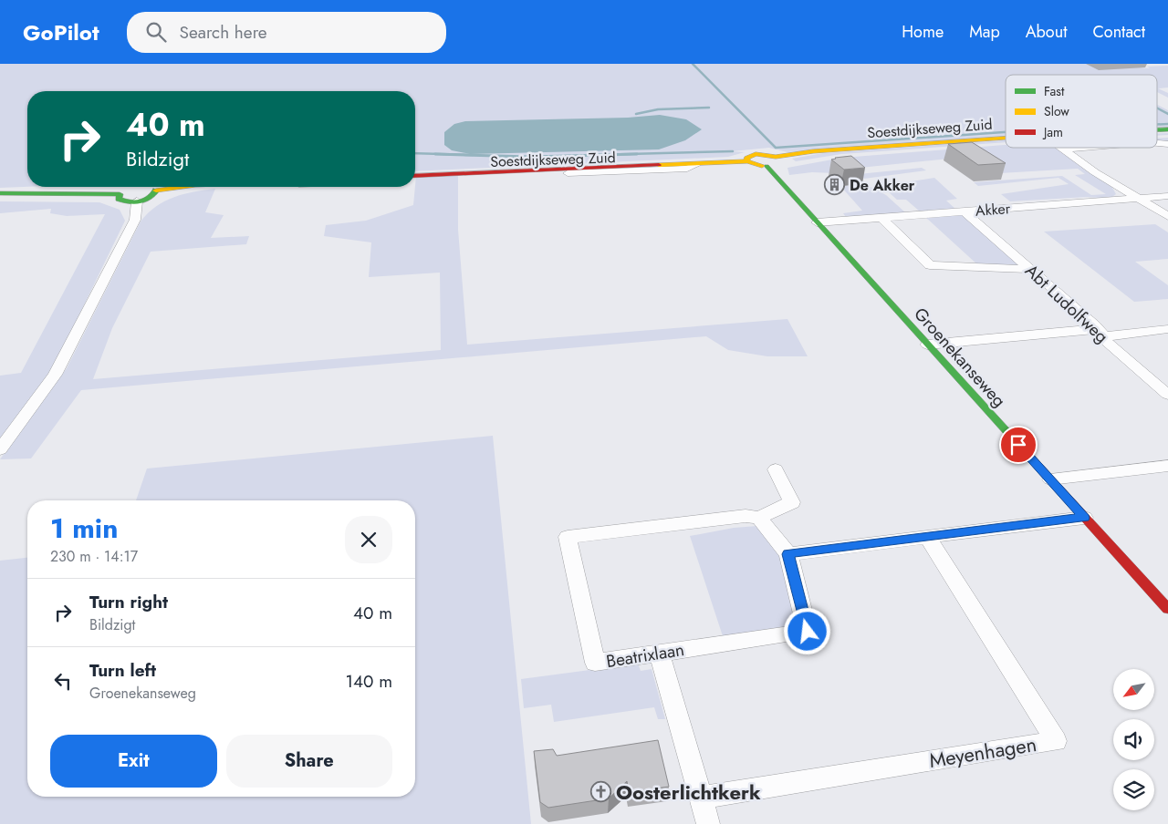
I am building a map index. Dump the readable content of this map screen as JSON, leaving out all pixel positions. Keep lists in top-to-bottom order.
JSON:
{
  "streets": {
    "main road": ["Soestdijkseweg Zuid", "Groenekanseweg"],
    "street": [
      "Akker",
      "Abt Ludolfweg",
      "Beatrixlaan",
      "Meyenhagen"
    ]
  },
  "crossings": [
    ["Soestdijkseweg Zuid", "Groenekanseweg"],
    ["Akker", "Abt Ludolfweg"],
    ["Akker", "Groenekanseweg"]
  ],
  "places": {
    "building": ["De Akker"],
    "church": ["Oosterlichtkerk"]
  },
  "legend": ["Fast", "Slow", "Jam"],
  "north": "bottom left",
  "page": {
    "header": "GoPilot",
    "search": "Search here",
    "nav": [
      "Home",
      "Map",
      "About",
      "Contact"
    ],
    "turn": ["40 m", "Bildzigt"],
    "heading": ["1 min", "230 m · 14:17"],
    "list": [
      {
        "name": "Turn right",
        "note": "Bildzigt",
        "value": "40 m"
      },
      {
        "name": "Turn left",
        "note": "Groenekanseweg",
        "value": "140 m"
      }
    ],
    "buttons": ["Exit", "Share"]
  }
}
